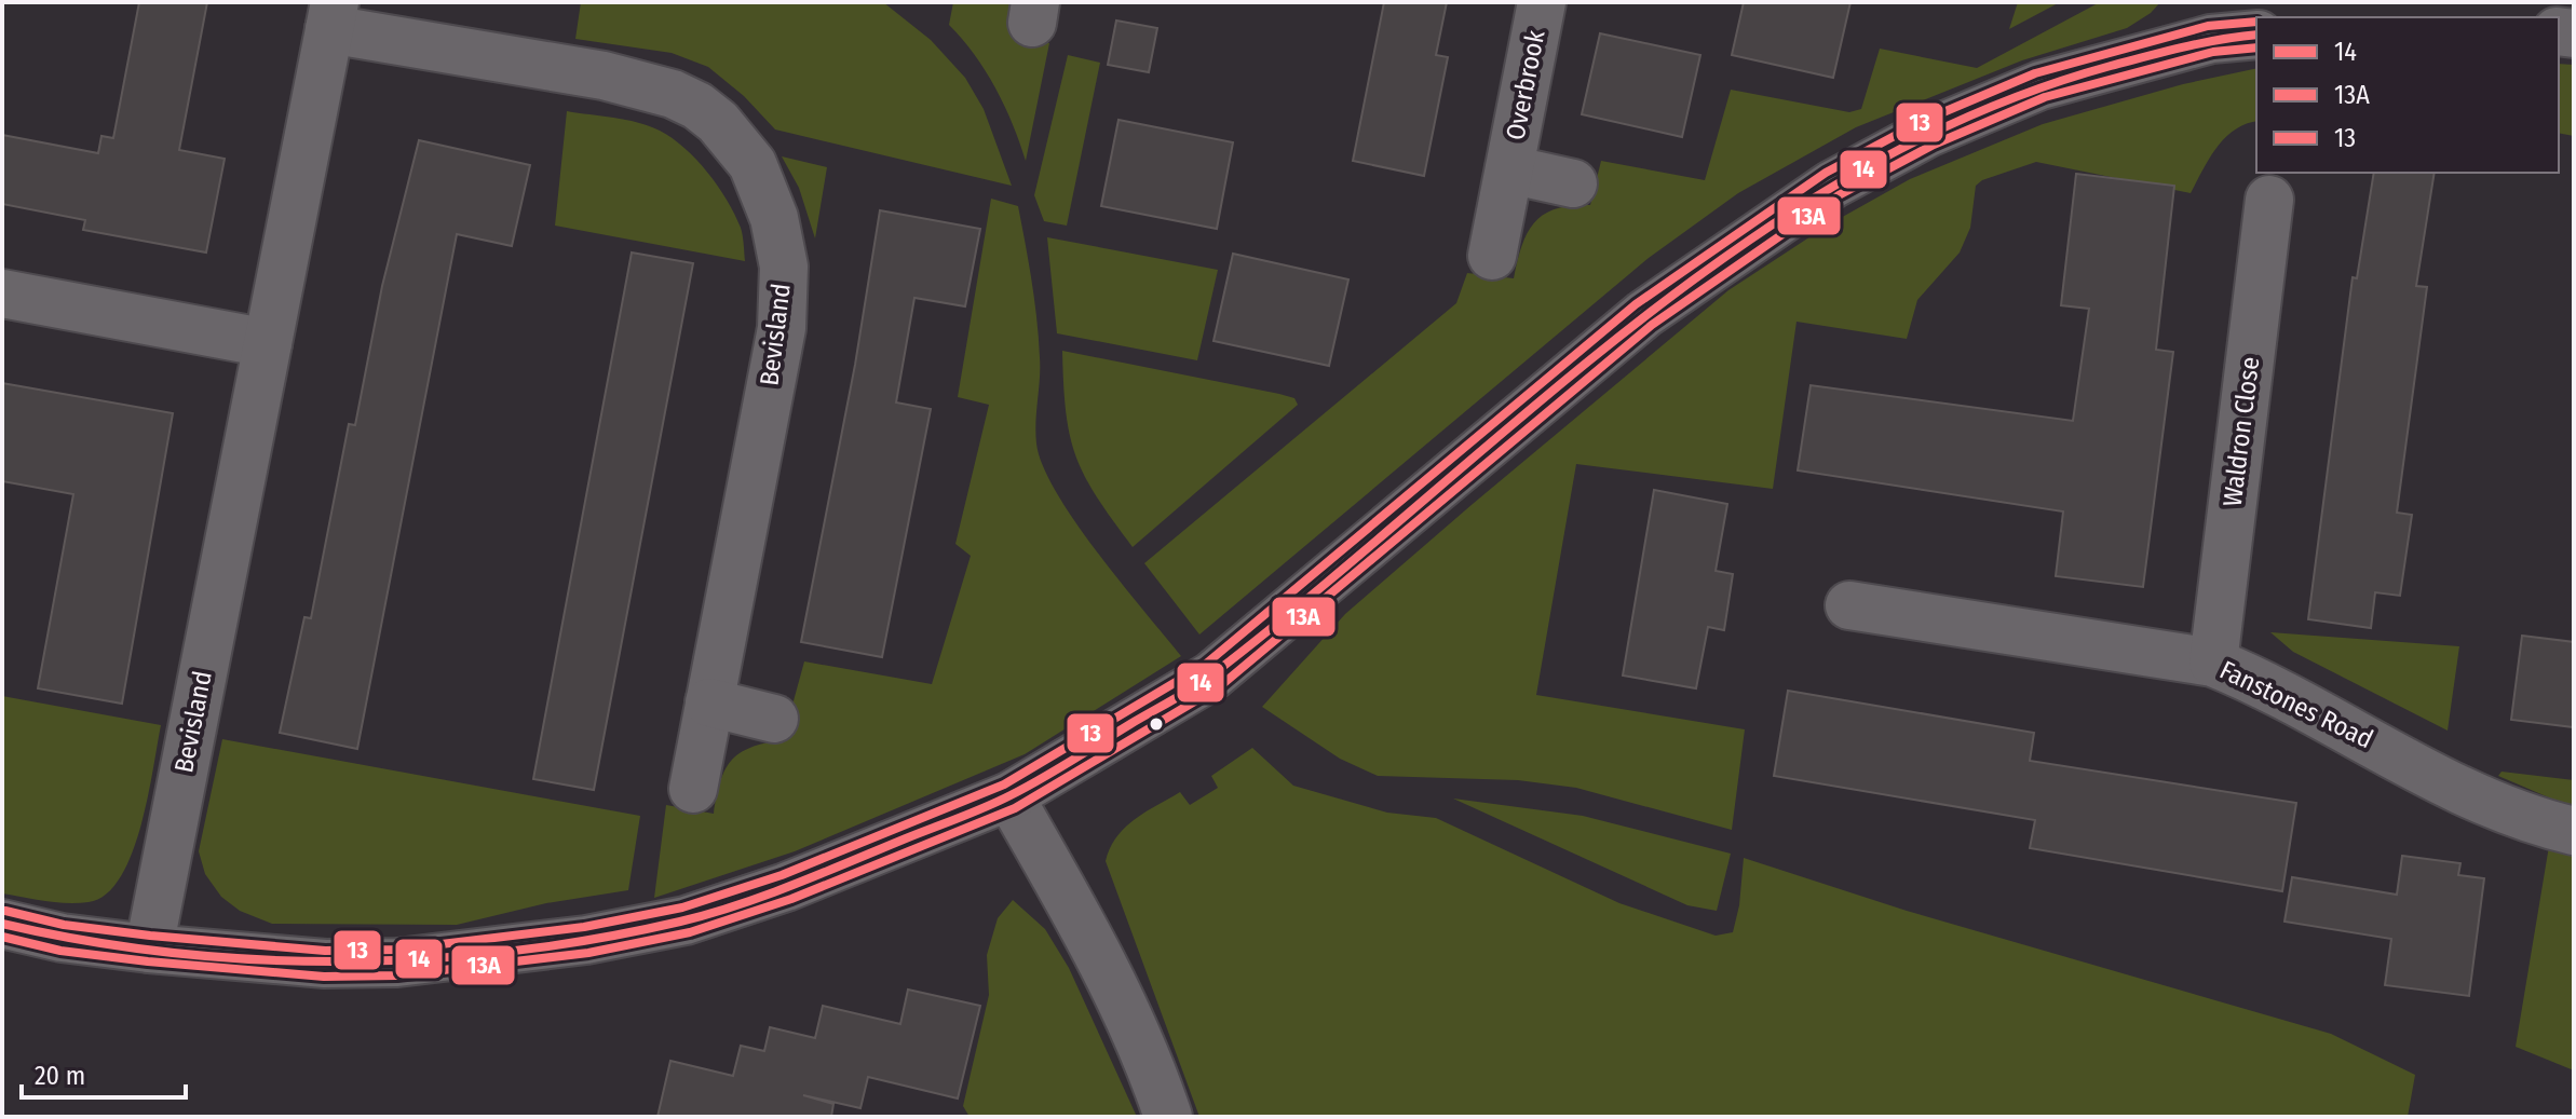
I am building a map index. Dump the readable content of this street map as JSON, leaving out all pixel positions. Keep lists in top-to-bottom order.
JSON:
{
  "streets": {
    "street": [
      "Overbrook",
      "Bevisland",
      "Waldron Close",
      "Fanstones Road"
    ]
  },
  "crossings": [
    ["Waldron Close", "Fanstones Road"]
  ],
  "lines": ["transit line 13", "transit line 14", "transit line 13A"],
  "legend": ["14", "13A", "13"],
  "scale_bar": "20 m"
}
